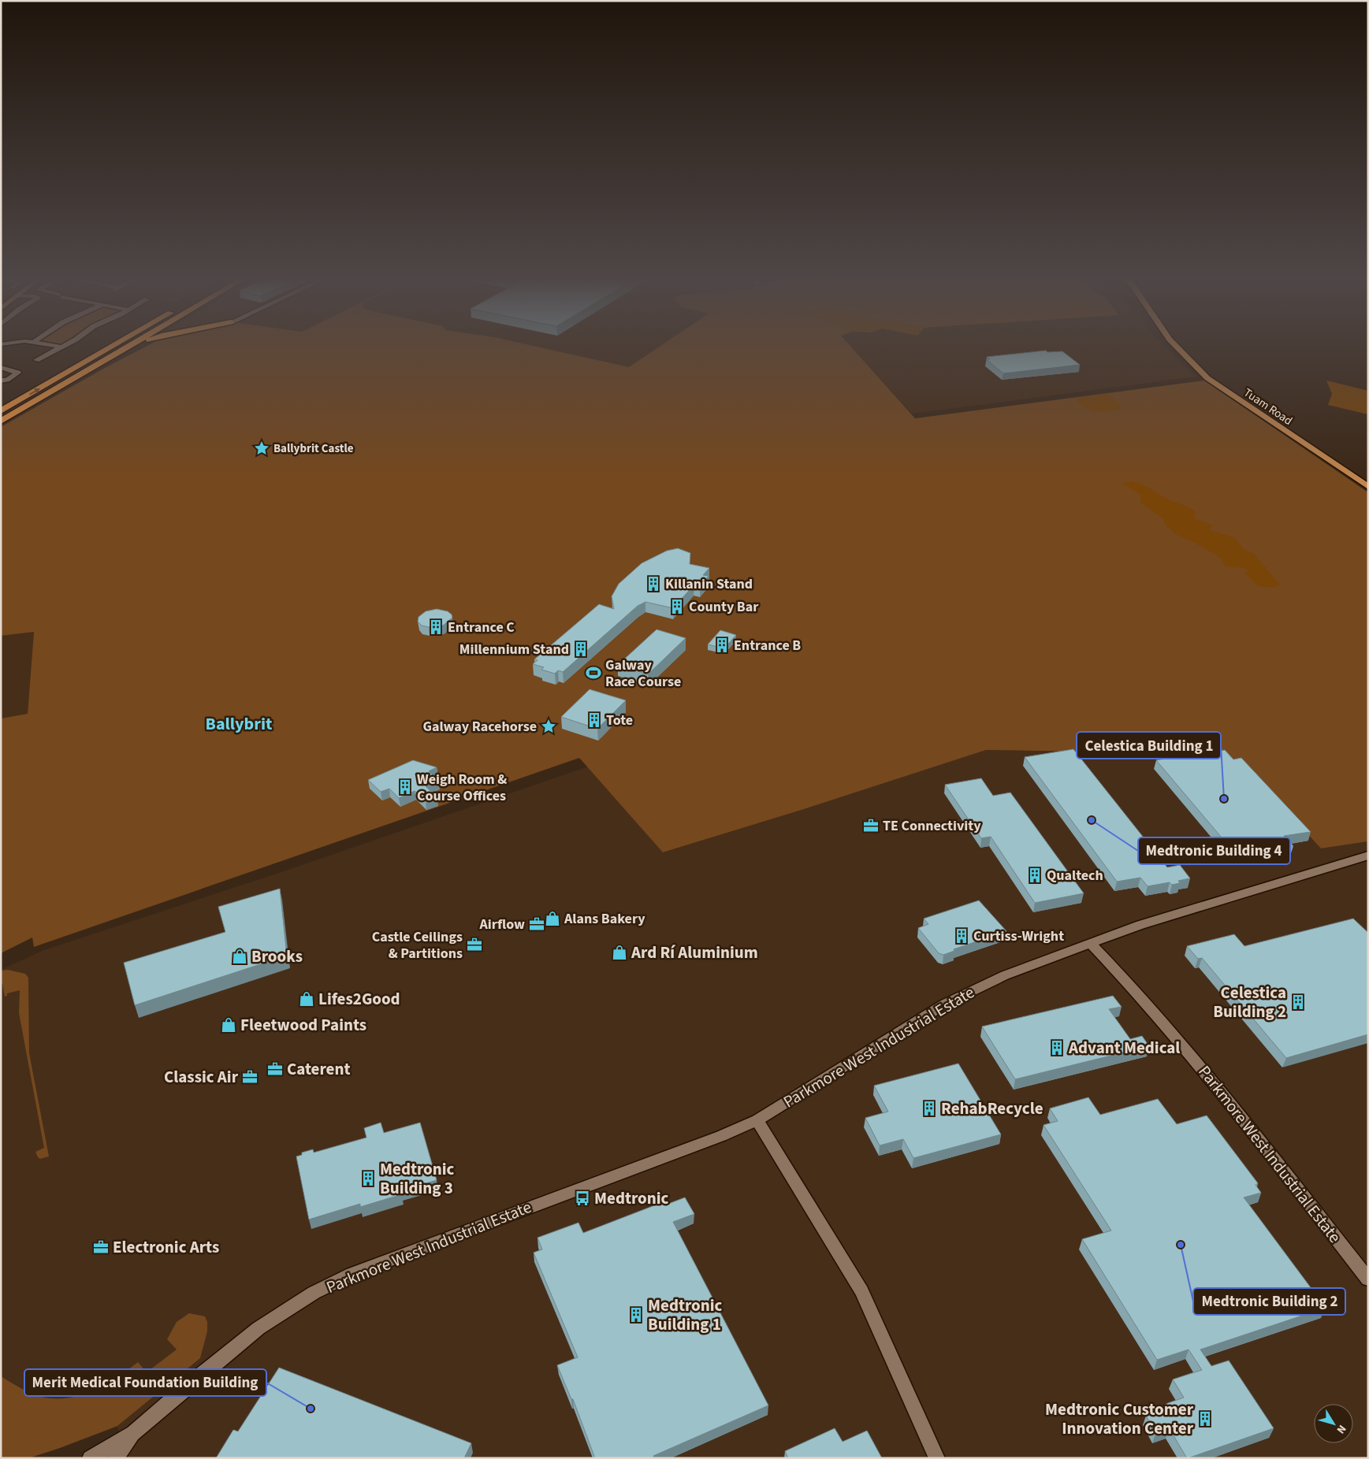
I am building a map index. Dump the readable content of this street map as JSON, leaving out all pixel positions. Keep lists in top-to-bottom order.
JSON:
{
  "streets": {
    "main road": ["Tuam Road"],
    "street": ["Parkmore West Industrial Estate"]
  },
  "districts": ["Ballybrit"],
  "places": {
    "place": ["Ballybrit Castle", "Galway Racehorse"],
    "building": [
      "Killanin Stand",
      "County Bar",
      "Entrance C",
      "Entrance B",
      "Millennium Stand",
      "Tote",
      "Weigh Room & Course Offices",
      "Qualtech",
      "Curtiss-Wright",
      "Celestica Building 2",
      "Advant Medical",
      "RehabRecycle",
      "Medtronic Building 3",
      "Medtronic Building 1",
      "Medtronic Customer Innovation Center"
    ],
    "sports": ["Galway Race Course"],
    "other": [
      "Celestica Building 1",
      "Medtronic Building 4",
      "Medtronic Building 2",
      "Merit Medical Foundation Building"
    ],
    "office": [
      "TE Connectivity",
      "Airflow",
      "Castle Ceilings & Partitions",
      "Caterent",
      "Classic Air",
      "Electronic Arts"
    ],
    "shop": [
      "Alans Bakery",
      "Ard Rí Aluminium",
      "Brooks",
      "Lifes2Good",
      "Fleetwood Paints"
    ],
    "bus stop": ["Medtronic"]
  },
  "north": "bottom right"
}
